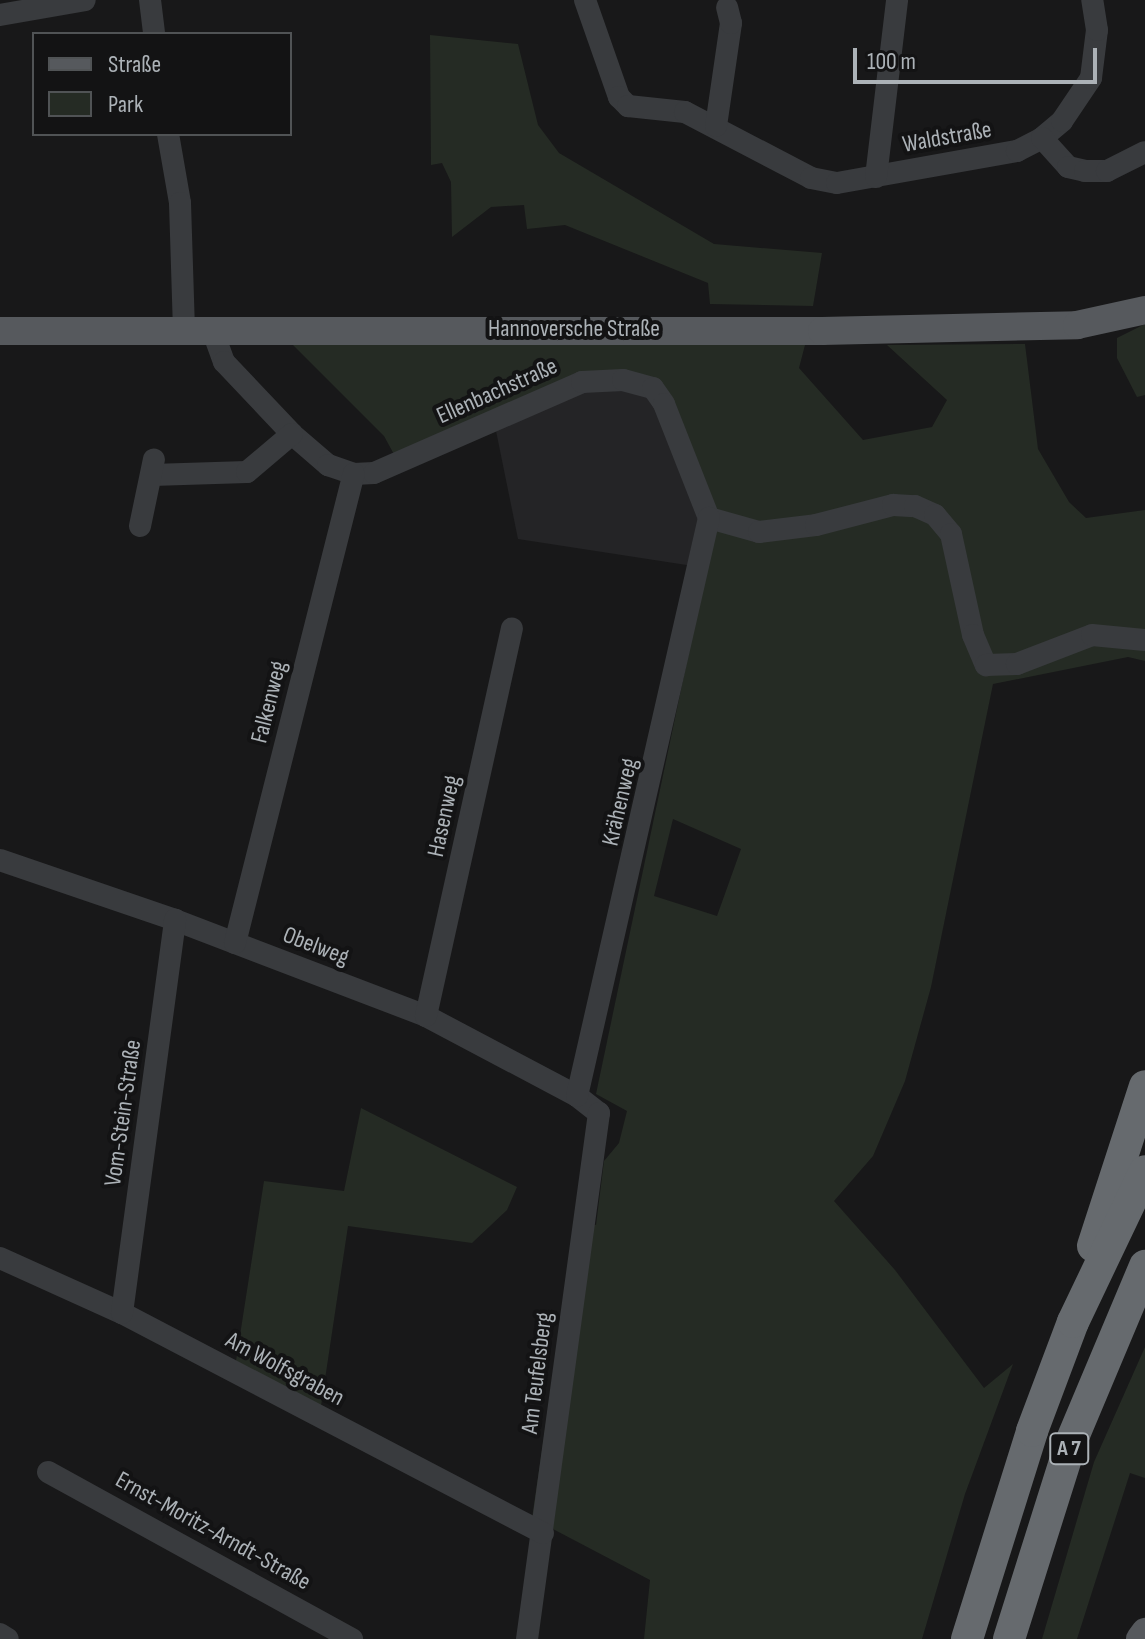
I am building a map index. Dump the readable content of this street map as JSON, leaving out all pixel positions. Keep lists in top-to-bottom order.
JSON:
{
  "streets": {
    "highway": ["A 7"],
    "main road": ["Hannoversche Straße"],
    "street": [
      "Waldstraße",
      "Ellenbachstraße",
      "Falkenweg",
      "Krähenweg",
      "Hasenweg",
      "Obelweg",
      "Vom-Stein-Straße",
      "Am Wolfsgraben",
      "Am Teufelsberg",
      "Ernst-Moritz-Arndt-Straße"
    ]
  },
  "crossings": [
    ["Ellenbachstraße", "Falkenweg"],
    ["Ellenbachstraße", "Krähenweg"],
    ["Falkenweg", "Obelweg"],
    ["Krähenweg", "Obelweg"],
    ["Hasenweg", "Obelweg"],
    ["Obelweg", "Vom-Stein-Straße"],
    ["Obelweg", "Am Teufelsberg"],
    ["Vom-Stein-Straße", "Am Wolfsgraben"],
    ["Am Wolfsgraben", "Am Teufelsberg"]
  ],
  "legend": ["Straße", "Park"],
  "scale_bar": "100 m"
}
